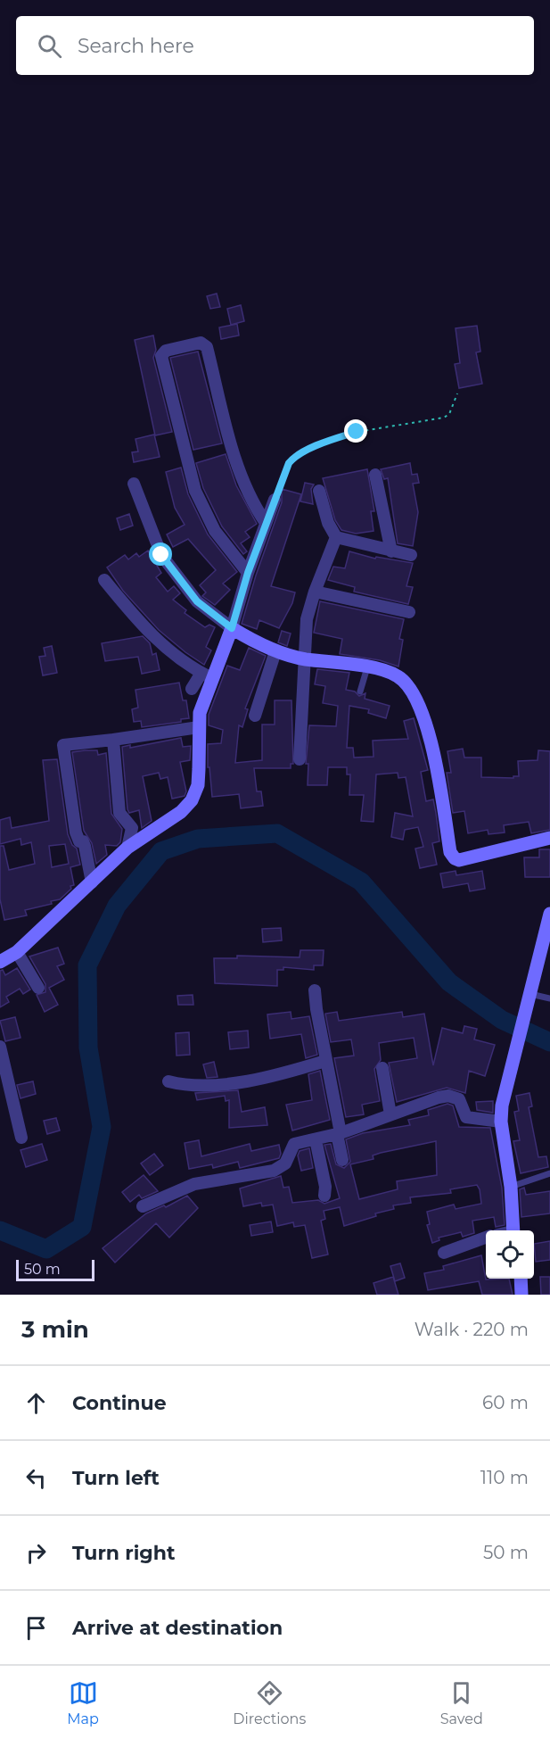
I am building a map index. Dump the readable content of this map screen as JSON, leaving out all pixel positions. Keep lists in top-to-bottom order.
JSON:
{
  "scale_bar": "50 m",
  "page": {
    "search": "Search here",
    "scale": "50 m",
    "heading": ["3 min", "Walk · 220 m"],
    "list": [
      ["Continue", "60 m"],
      ["Turn left", "110 m"],
      ["Turn right", "50 m"],
      "Arrive at destination"
    ],
    "nav": ["Map", "Directions", "Saved"]
  }
}
